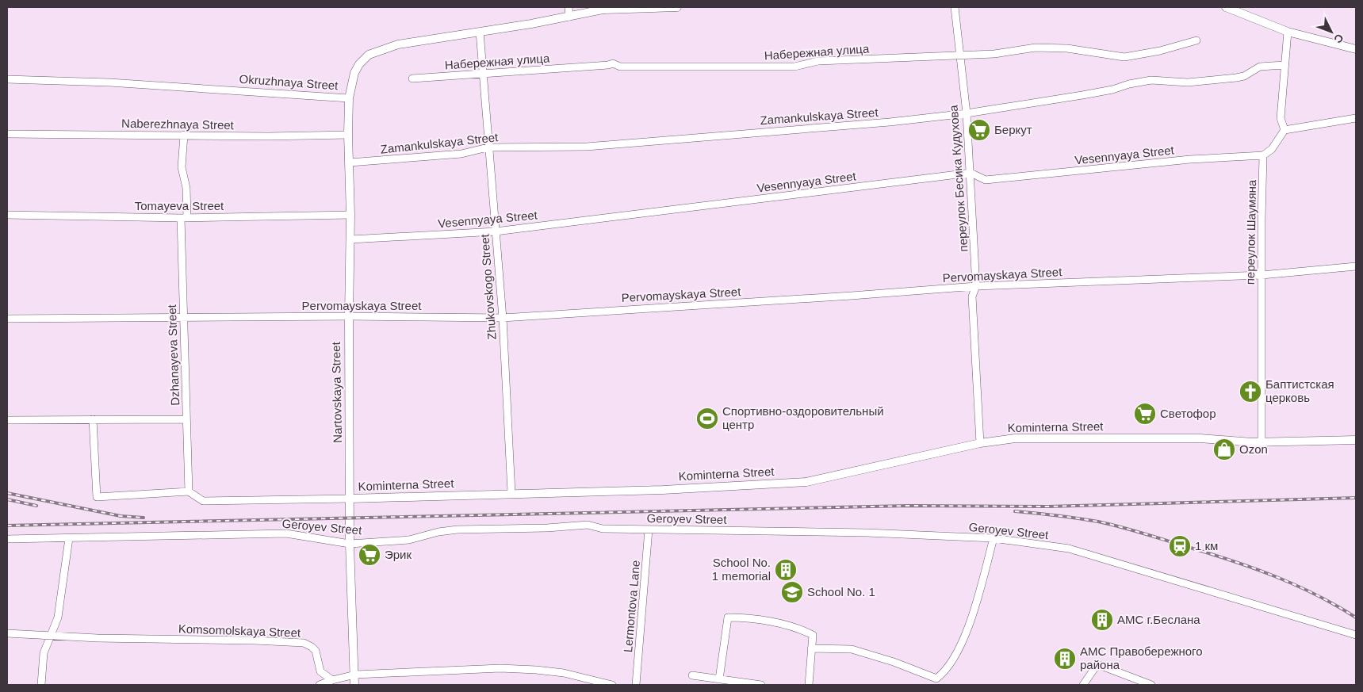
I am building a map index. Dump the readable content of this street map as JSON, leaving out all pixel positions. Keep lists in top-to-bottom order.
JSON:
{
  "streets": {
    "street": [
      "Набережная улица",
      "Okruzhnaya Street",
      "Zamankulskaya Street",
      "Naberezhnaya Street",
      "Vesennyaya Street",
      "переулок Бесика Кудухова",
      "Tomayeva Street",
      "переулок Шаумяна",
      "Pervomayskaya Street",
      "Zhukovskogo Street",
      "Dzhanayeva Street",
      "Nartovskaya Street",
      "Kominterna Street",
      "Geroyev Street",
      "Lermontova Lane",
      "Komsomolskaya Street"
    ]
  },
  "crossings": [
    ["Набережная улица", "переулок Бесика Кудухова"],
    ["Набережная улица", "Zhukovskogo Street"],
    ["Okruzhnaya Street", "Zhukovskogo Street"],
    ["Okruzhnaya Street", "Nartovskaya Street"],
    ["Zamankulskaya Street", "переулок Бесика Кудухова"],
    ["Zamankulskaya Street", "Zhukovskogo Street"],
    ["Zamankulskaya Street", "Nartovskaya Street"],
    ["Naberezhnaya Street", "Dzhanayeva Street"],
    ["Naberezhnaya Street", "Nartovskaya Street"],
    ["Vesennyaya Street", "переулок Бесика Кудухова"],
    ["Vesennyaya Street", "переулок Шаумяна"],
    ["Vesennyaya Street", "Zhukovskogo Street"],
    ["Vesennyaya Street", "Nartovskaya Street"],
    ["переулок Бесика Кудухова", "Pervomayskaya Street"],
    ["переулок Бесика Кудухова", "Kominterna Street"],
    ["Tomayeva Street", "Dzhanayeva Street"],
    ["Tomayeva Street", "Nartovskaya Street"],
    ["переулок Шаумяна", "Pervomayskaya Street"],
    ["переулок Шаумяна", "Kominterna Street"],
    ["Pervomayskaya Street", "Zhukovskogo Street"],
    ["Pervomayskaya Street", "Dzhanayeva Street"],
    ["Pervomayskaya Street", "Nartovskaya Street"],
    ["Zhukovskogo Street", "Kominterna Street"],
    ["Dzhanayeva Street", "Kominterna Street"],
    ["Nartovskaya Street", "Kominterna Street"],
    ["Nartovskaya Street", "Geroyev Street"],
    ["Geroyev Street", "Lermontova Lane"]
  ],
  "places": {
    "supermarket": ["Беркут", "Светофор", "Эрик"],
    "church": ["Баптистская церковь"],
    "sports": ["Спортивно-оздоровительный центр"],
    "shop": ["Ozon"],
    "station": ["1 км"],
    "building": ["School No. 1 memorial", "АМС г.Беслана", "АМС Правобережного района"],
    "school or university": ["School No. 1"]
  },
  "north": "bottom right"
}
